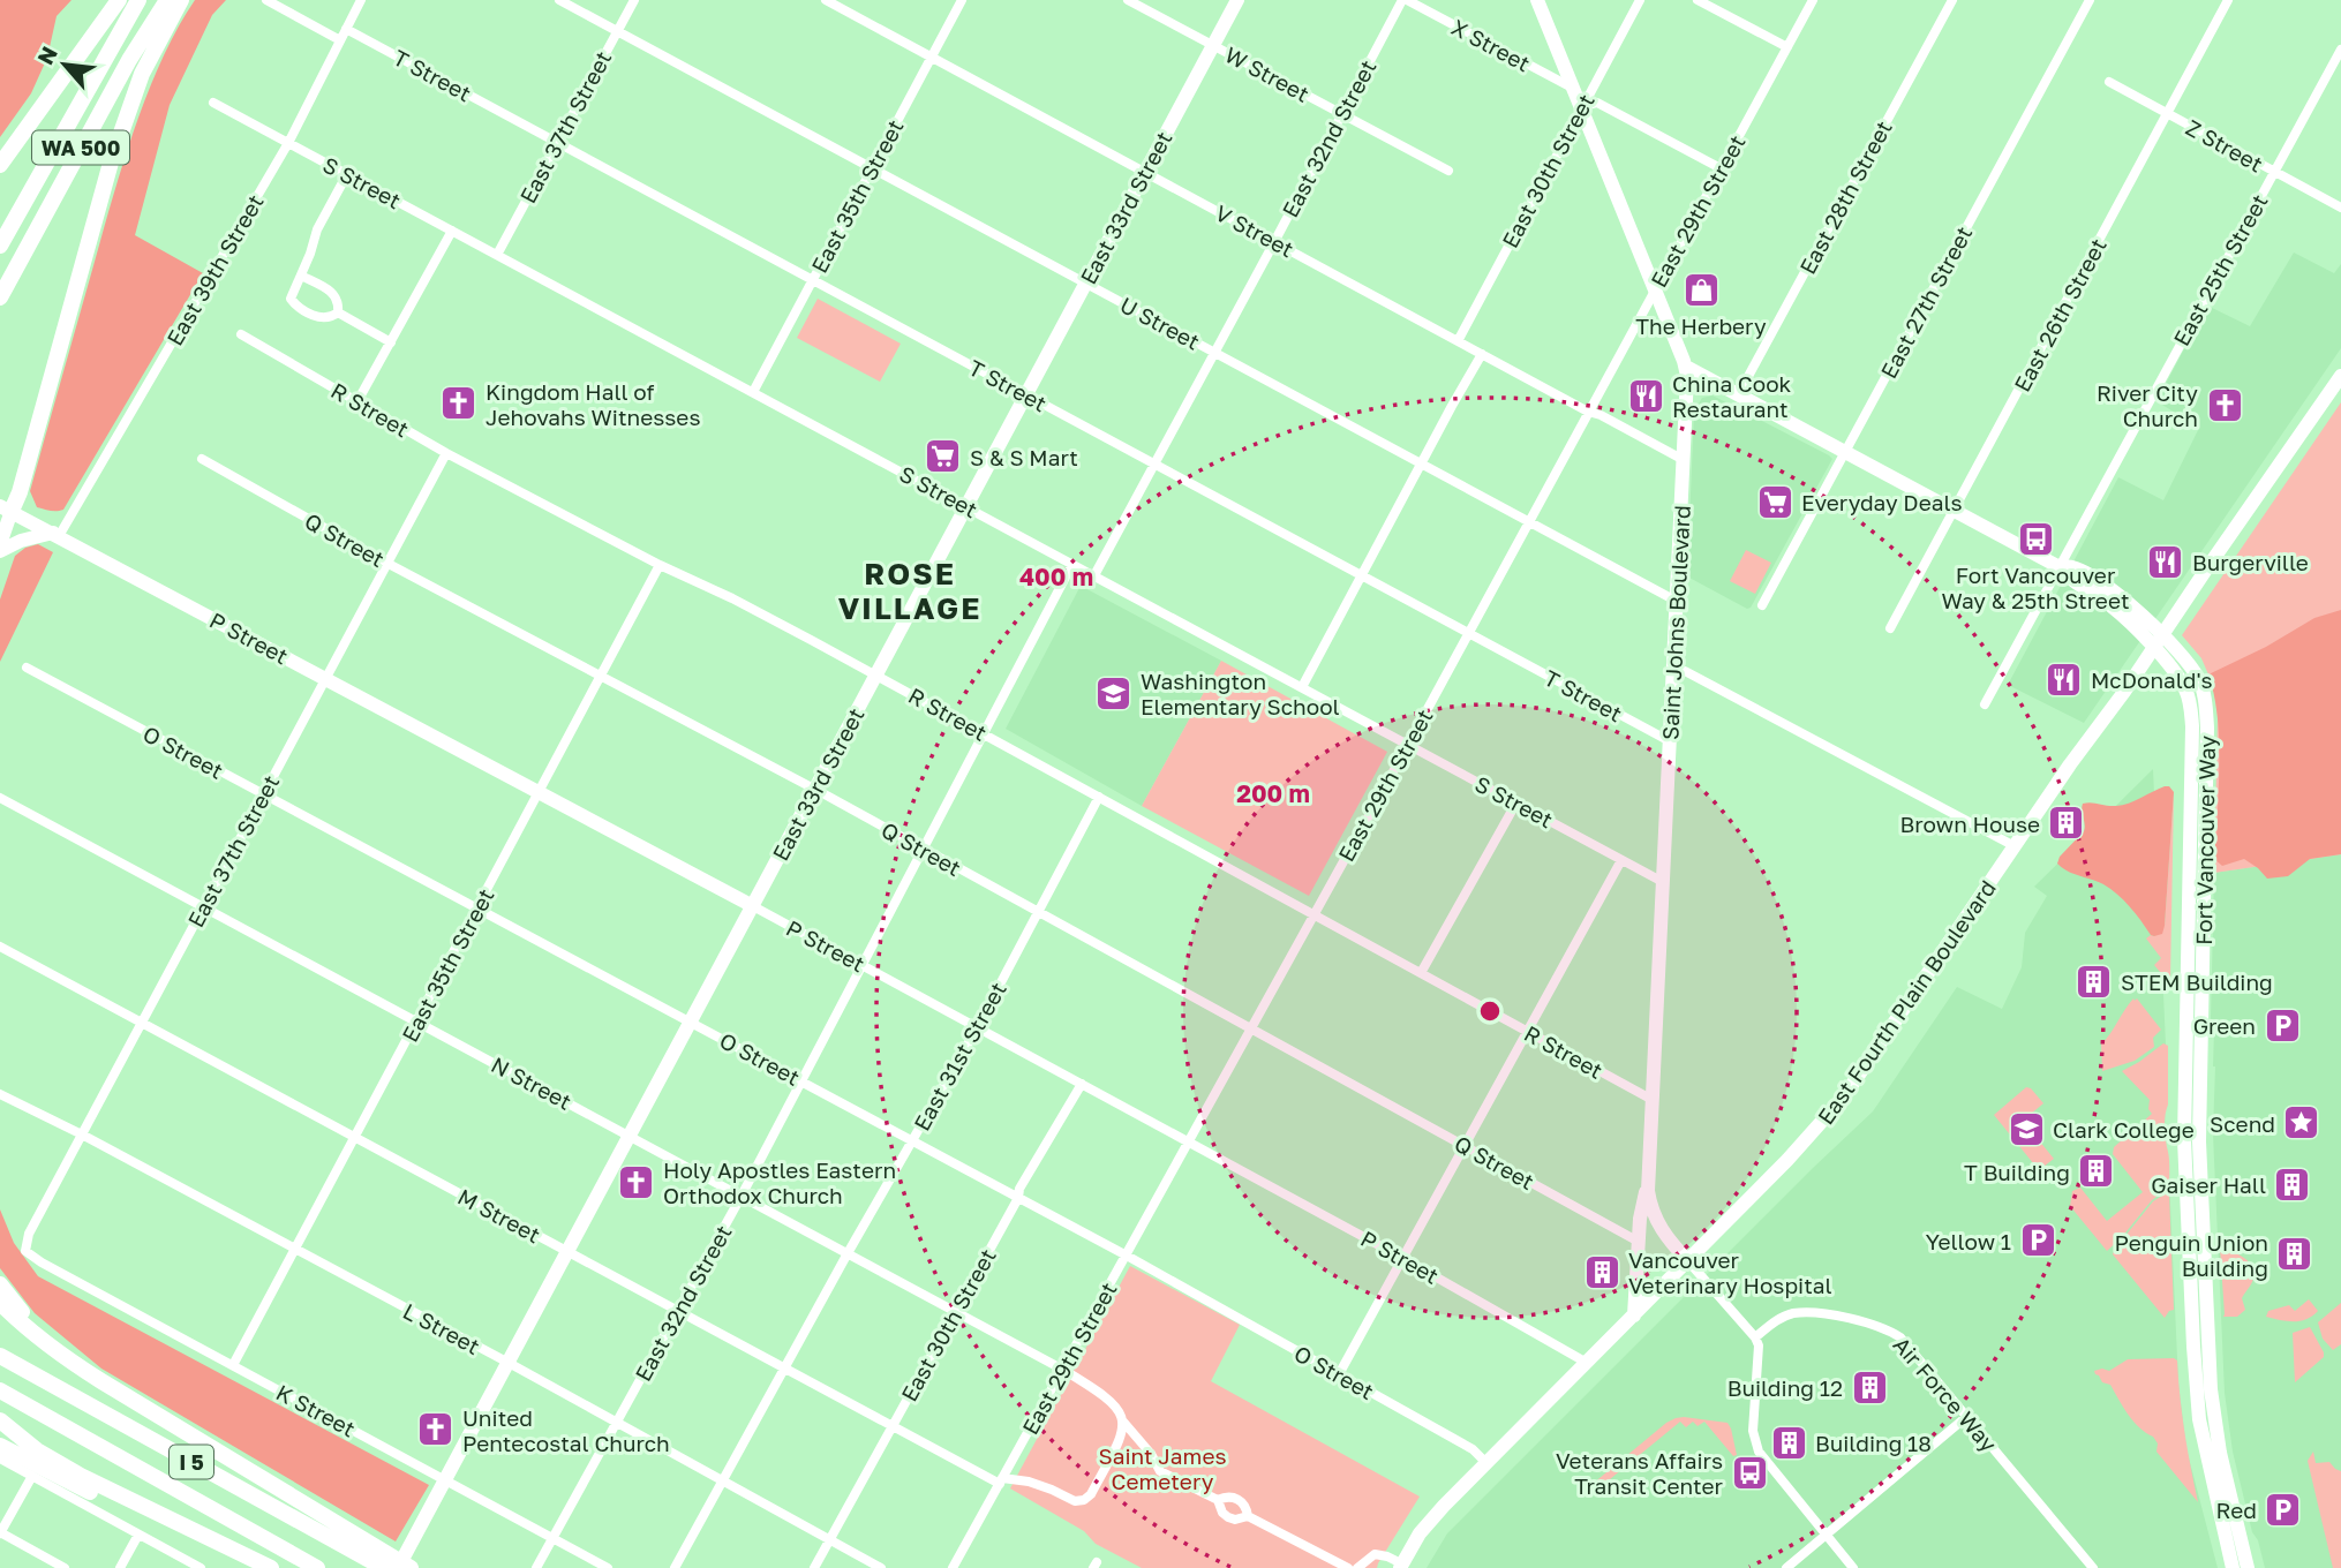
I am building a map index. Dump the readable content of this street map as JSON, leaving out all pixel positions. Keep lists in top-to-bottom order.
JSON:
{
  "streets": {
    "highway": ["WA 500", "I 5"],
    "street": [
      "X Street",
      "W Street",
      "T Street",
      "East 37th Street",
      "East 32nd Street",
      "Z Street",
      "East 30th Street",
      "S Street",
      "East 35th Street",
      "East 28th Street",
      "East 33rd Street",
      "East 29th Street",
      "V Street",
      "East 39th Street",
      "East 25th Street",
      "East 27th Street",
      "East 26th Street",
      "U Street",
      "R Street",
      "Q Street",
      "Saint Johns Boulevard",
      "P Street",
      "O Street",
      "Fort Vancouver Way",
      "East Fourth Plain Boulevard",
      "East 31st Street",
      "N Street",
      "M Street",
      "L Street",
      "Air Force Way",
      "K Street"
    ]
  },
  "crossings": [
    ["X Street", "East 32nd Street"],
    ["X Street", "Saint Johns Boulevard"],
    ["W Street", "East 32nd Street"],
    ["W Street", "East 33rd Street"],
    ["T Street", "East 37th Street"],
    ["T Street", "East 32nd Street"],
    ["T Street", "East 35th Street"],
    ["T Street", "East 33rd Street"],
    ["T Street", "East 29th Street"],
    ["T Street", "East 39th Street"],
    ["T Street", "Saint Johns Boulevard"],
    ["East 37th Street", "S Street"],
    ["East 37th Street", "U Street"],
    ["East 37th Street", "R Street"],
    ["East 37th Street", "Q Street"],
    ["East 37th Street", "P Street"],
    ["East 37th Street", "O Street"],
    ["East 37th Street", "N Street"],
    ["East 37th Street", "M Street"],
    ["East 37th Street", "L Street"],
    ["East 37th Street", "K Street"],
    ["East 32nd Street", "S Street"],
    ["East 32nd Street", "V Street"],
    ["East 32nd Street", "U Street"],
    ["East 32nd Street", "R Street"],
    ["East 32nd Street", "Q Street"],
    ["East 32nd Street", "P Street"],
    ["East 32nd Street", "O Street"],
    ["East 32nd Street", "N Street"],
    ["East 32nd Street", "M Street"],
    ["East 32nd Street", "L Street"],
    ["East 32nd Street", "K Street"],
    ["Z Street", "East 25th Street"],
    ["Z Street", "East 26th Street"],
    ["East 30th Street", "V Street"],
    ["East 30th Street", "Saint Johns Boulevard"],
    ["East 30th Street", "P Street"],
    ["East 30th Street", "O Street"],
    ["East 30th Street", "N Street"],
    ["East 30th Street", "M Street"],
    ["East 30th Street", "L Street"],
    ["S Street", "East 35th Street"],
    ["S Street", "East 33rd Street"],
    ["S Street", "East 29th Street"],
    ["S Street", "East 39th Street"],
    ["S Street", "Saint Johns Boulevard"],
    ["East 35th Street", "V Street"],
    ["East 35th Street", "U Street"],
    ["East 35th Street", "R Street"],
    ["East 35th Street", "Q Street"],
    ["East 35th Street", "P Street"],
    ["East 35th Street", "O Street"],
    ["East 35th Street", "N Street"],
    ["East 35th Street", "M Street"],
    ["East 35th Street", "L Street"],
    ["East 35th Street", "K Street"],
    ["East 28th Street", "Fort Vancouver Way"],
    ["East 33rd Street", "V Street"],
    ["East 33rd Street", "U Street"],
    ["East 33rd Street", "R Street"],
    ["East 33rd Street", "Q Street"],
    ["East 33rd Street", "P Street"],
    ["East 33rd Street", "O Street"],
    ["East 33rd Street", "N Street"],
    ["East 33rd Street", "M Street"],
    ["East 33rd Street", "L Street"],
    ["East 33rd Street", "K Street"],
    ["East 29th Street", "V Street"],
    ["East 29th Street", "U Street"],
    ["East 29th Street", "R Street"],
    ["East 29th Street", "Q Street"],
    ["East 29th Street", "Saint Johns Boulevard"],
    ["East 29th Street", "P Street"],
    ["East 29th Street", "O Street"],
    ["East 29th Street", "N Street"],
    ["East 29th Street", "M Street"],
    ["V Street", "Saint Johns Boulevard"],
    ["East 39th Street", "P Street"],
    ["East 25th Street", "Fort Vancouver Way"],
    ["East 27th Street", "Fort Vancouver Way"],
    ["East 26th Street", "Fort Vancouver Way"],
    ["U Street", "Saint Johns Boulevard"],
    ["R Street", "Saint Johns Boulevard"],
    ["R Street", "East 31st Street"],
    ["Q Street", "East 31st Street"],
    ["Saint Johns Boulevard", "Fort Vancouver Way"],
    ["Saint Johns Boulevard", "East Fourth Plain Boulevard"],
    ["P Street", "East Fourth Plain Boulevard"],
    ["P Street", "East 31st Street"],
    ["O Street", "East Fourth Plain Boulevard"],
    ["O Street", "East 31st Street"],
    ["Fort Vancouver Way", "East Fourth Plain Boulevard"],
    ["East 31st Street", "N Street"],
    ["East 31st Street", "M Street"],
    ["East 31st Street", "L Street"],
    ["N Street", "M Street"]
  ],
  "districts": ["ROSE VILLAGE"],
  "parks": ["Saint James Cemetery"],
  "places": {
    "shop": ["The Herbery"],
    "restaurant": ["China Cook Restaurant", "Burgerville", "McDonald's"],
    "church": [
      "Kingdom Hall of Jehovahs Witnesses",
      "River City Church",
      "Holy Apostles Eastern Orthodox Church",
      "United Pentecostal Church"
    ],
    "supermarket": ["S & S Mart", "Everyday Deals"],
    "bus stop": ["Fort Vancouver Way & 25th Street", "Veterans Affairs Transit Center"],
    "school or university": ["Washington Elementary School", "Clark College"],
    "building": [
      "Brown House",
      "STEM Building",
      "T Building",
      "Gaiser Hall",
      "Penguin Union Building",
      "Vancouver Veterinary Hospital",
      "Building 12",
      "Building 18"
    ],
    "parking": ["Green", "Yellow 1", "Red"],
    "place": ["Scend"]
  },
  "north": "top left",
  "rings": ["400 m", "200 m"]
}
